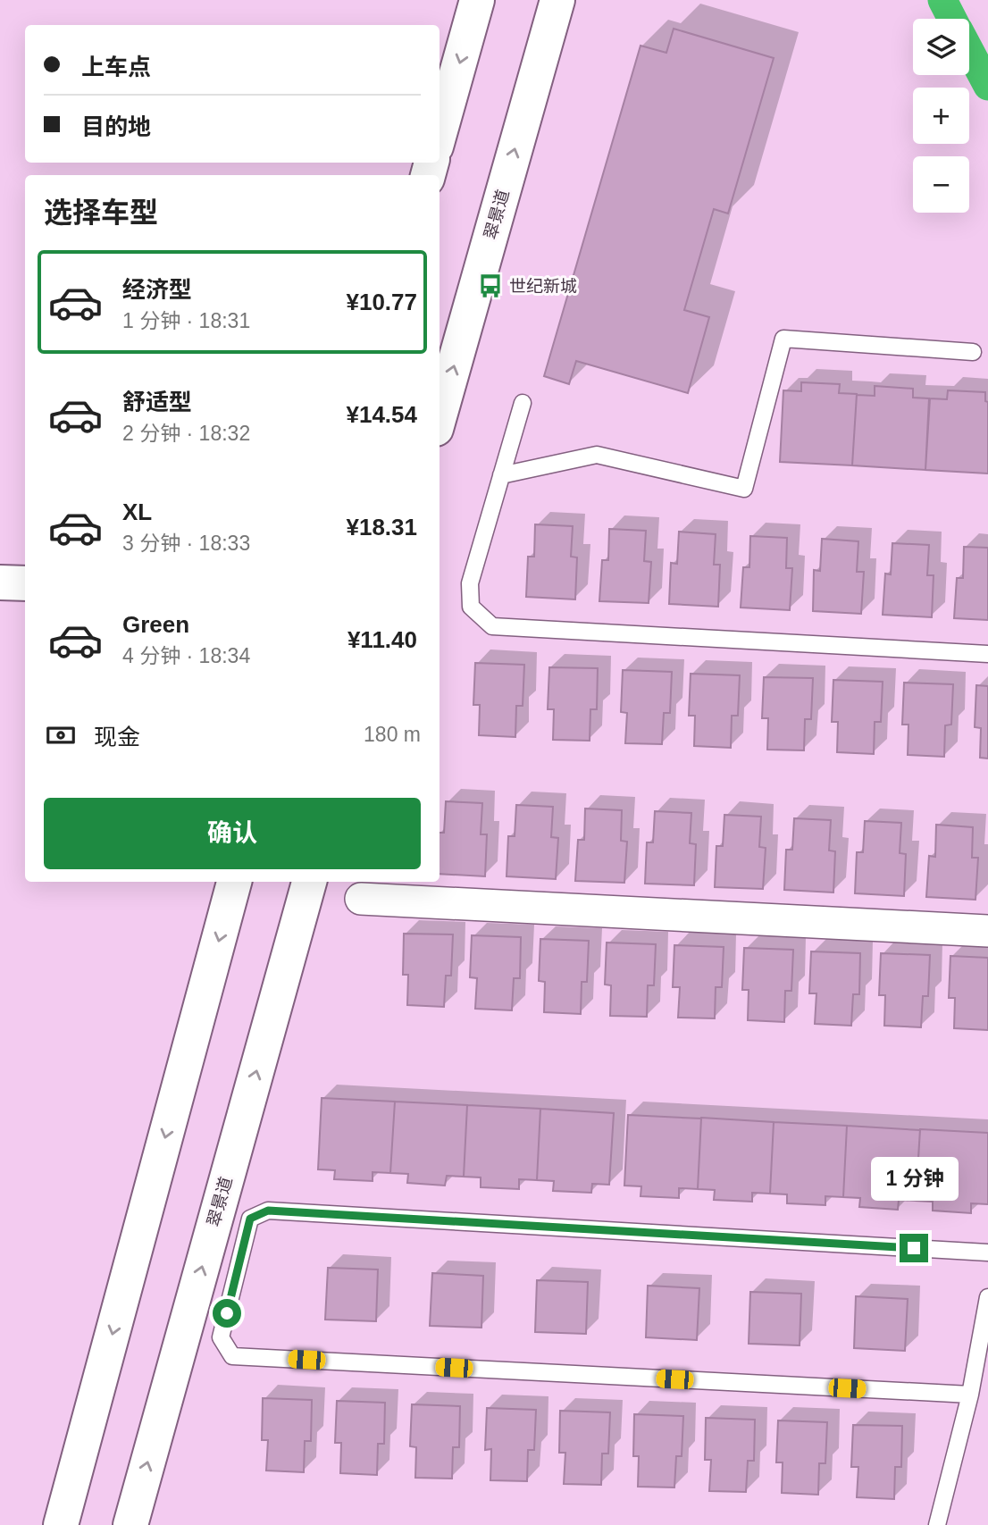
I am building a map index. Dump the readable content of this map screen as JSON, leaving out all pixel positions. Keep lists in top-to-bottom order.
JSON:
{
  "streets": {
    "main road": ["翠景道"]
  },
  "places": {
    "bus stop": ["世纪新城"]
  },
  "page": {
    "map_buttons": ["+", "−"],
    "banner": ["上车点", "目的地"],
    "heading": "选择车型",
    "list": [
      {
        "name": "经济型",
        "note": "1 分钟 · 18:31",
        "value": "¥10.77"
      },
      {
        "name": "舒适型",
        "note": "2 分钟 · 18:32",
        "value": "¥14.54"
      },
      {
        "name": "XL",
        "note": "3 分钟 · 18:33",
        "value": "¥18.31"
      },
      {
        "name": "Green",
        "note": "4 分钟 · 18:34",
        "value": "¥11.40"
      }
    ],
    "pay": ["现金", "180 m"],
    "buttons": "确认",
    "bubble": "1 分钟"
  }
}
